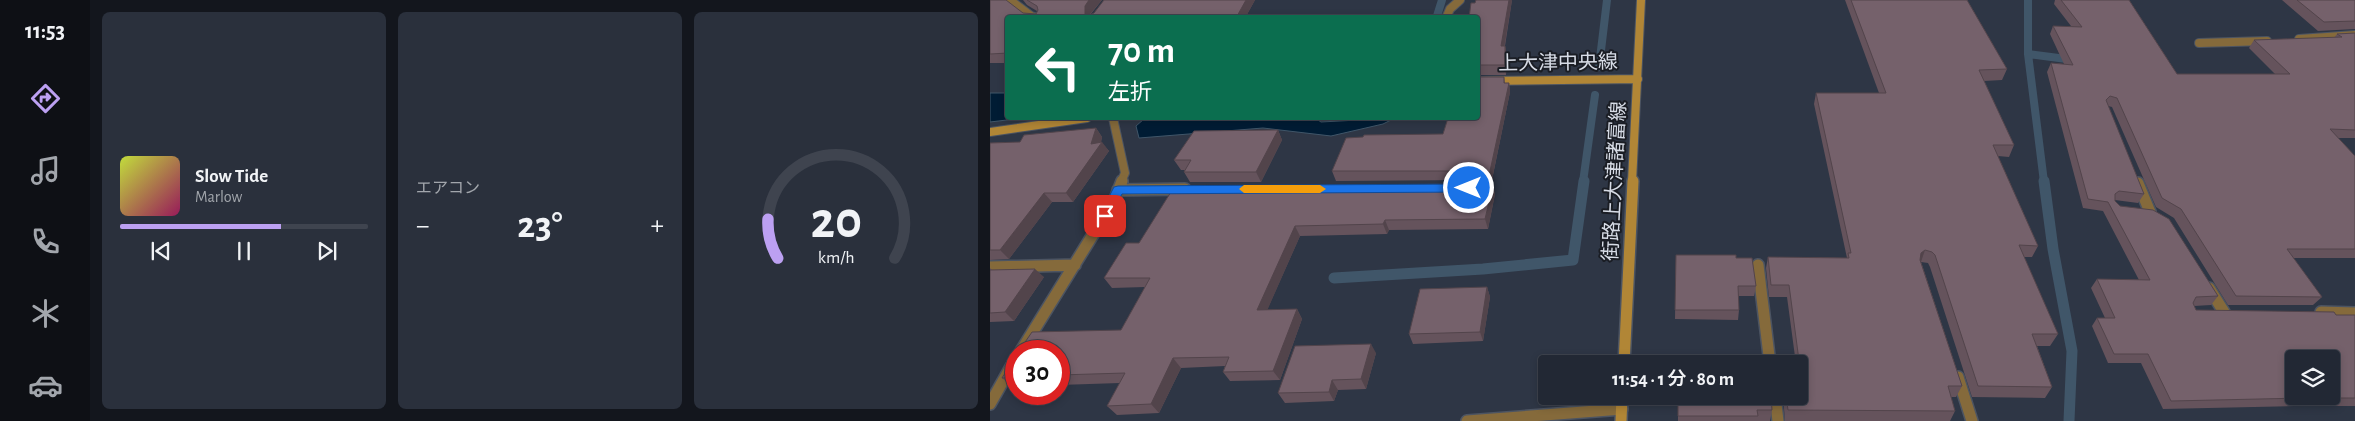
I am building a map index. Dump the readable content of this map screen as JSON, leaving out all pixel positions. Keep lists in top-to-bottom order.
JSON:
{
  "streets": {
    "street": ["上大津中央線", "街路上大津諸富線"]
  },
  "crossings": [
    ["上大津中央線", "街路上大津諸富線"]
  ],
  "page": {
    "tabs": "11:53",
    "tile": "エアコン",
    "turn": ["70 m", "左折"],
    "song": ["Slow Tide", "Marlow"],
    "heat": ["−", "23°", "+"],
    "limit": "30",
    "trip": "11:54 · 1 分 · 80 m",
    "gauge": ["20", "km/h"]
  }
}
